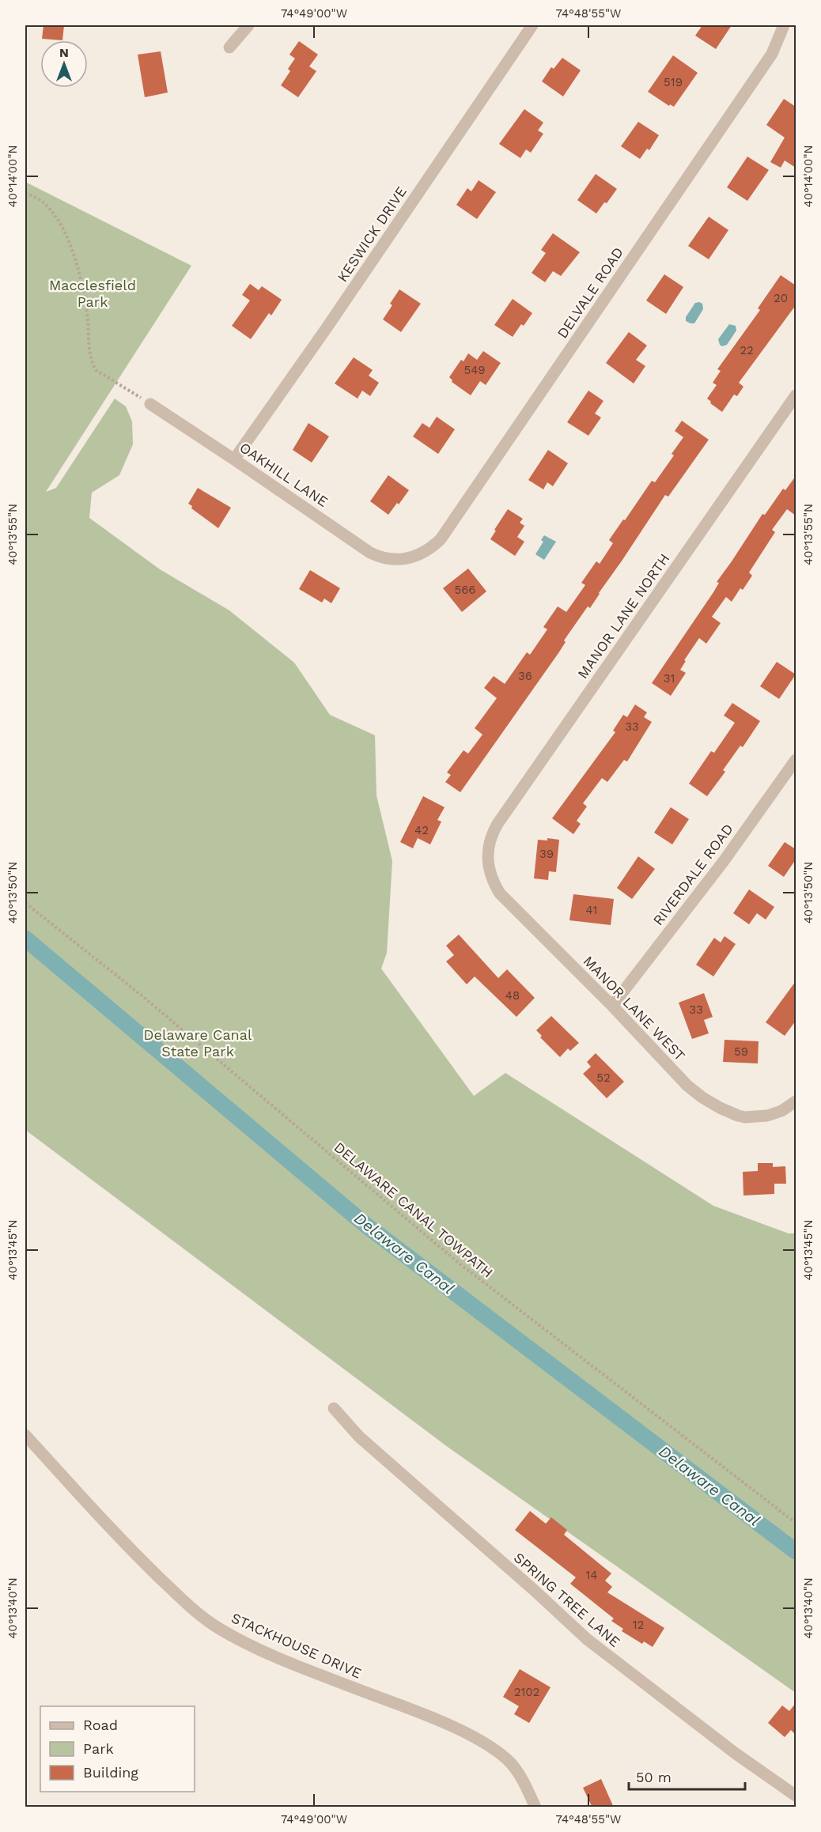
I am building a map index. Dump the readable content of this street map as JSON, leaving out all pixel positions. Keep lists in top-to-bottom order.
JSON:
{
  "streets": {
    "street": [
      "KESWICK DRIVE",
      "DELVALE ROAD",
      "OAKHILL LANE",
      "MANOR LANE NORTH",
      "RIVERDALE ROAD",
      "MANOR LANE WEST",
      "SPRING TREE LANE",
      "STACKHOUSE DRIVE"
    ],
    "path": ["DELAWARE CANAL TOWPATH"]
  },
  "crossings": [
    ["KESWICK DRIVE", "OAKHILL LANE"],
    ["DELVALE ROAD", "OAKHILL LANE"],
    ["MANOR LANE NORTH", "MANOR LANE WEST"],
    ["RIVERDALE ROAD", "MANOR LANE WEST"]
  ],
  "water": ["Delaware Canal"],
  "parks": ["Macclesfield Park", "Delaware Canal State Park"],
  "house_numbers": [
    "519",
    "20",
    "22",
    "549",
    "566",
    "36",
    "31",
    "33",
    "42",
    "39",
    "41",
    "48",
    "33",
    "59",
    "52",
    "14",
    "12",
    "2102"
  ],
  "legend": ["Road", "Park", "Building"],
  "scale_bar": "50 m",
  "north": "top",
  "coordinates": [
    "74°49'00\"W",
    "74°48'55\"W",
    "40°14'00\"N",
    "40°13'55\"N",
    "40°13'50\"N",
    "40°13'45\"N",
    "40°13'40\"N"
  ]
}
